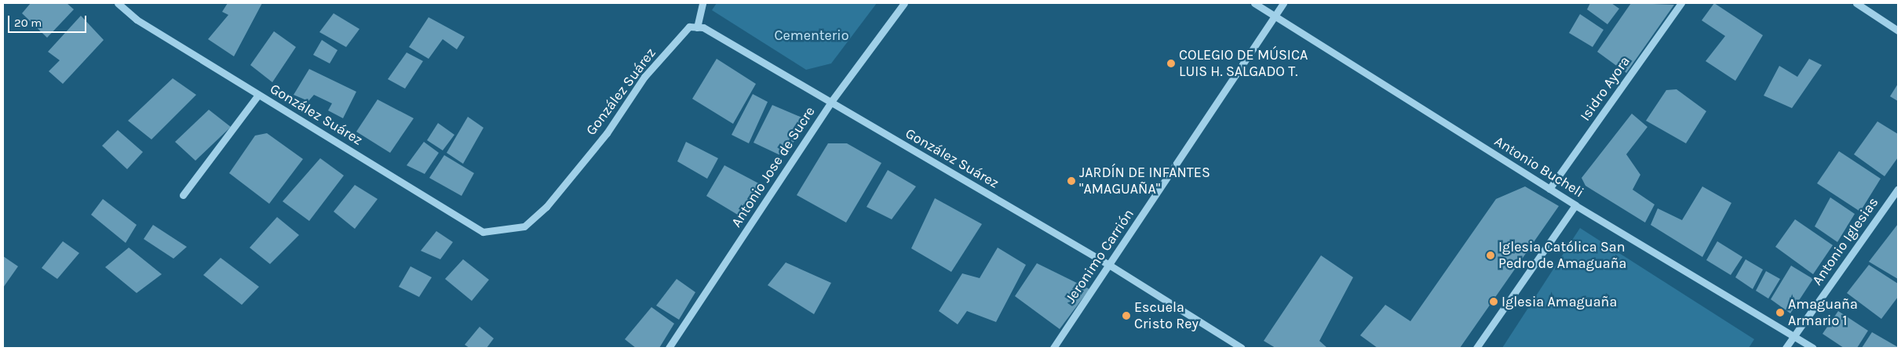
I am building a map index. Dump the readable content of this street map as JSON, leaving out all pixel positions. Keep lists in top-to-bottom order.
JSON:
{
  "streets": {
    "street": [
      "Isidro Ayora",
      "González Suárez",
      "Antonio Jose de Sucre",
      "Antonio Bucheli",
      "Antonio Iglesias",
      "Jeronimo Carrión"
    ]
  },
  "crossings": [
    ["Isidro Ayora", "Antonio Bucheli"],
    ["González Suárez", "Antonio Jose de Sucre"],
    ["González Suárez", "Jeronimo Carrión"],
    ["Antonio Bucheli", "Antonio Iglesias"],
    ["Antonio Bucheli", "Jeronimo Carrión"]
  ],
  "parks": ["Cementerio"],
  "places": [
    "COLEGIO DE MÚSICA LUIS H. SALGADO T.",
    "JARDÍN DE INFANTES \"AMAGUAÑA\"",
    "Iglesia Católica San Pedro de Amaguaña",
    "Iglesia Amaguaña",
    "Amaguaña Armario 1",
    "Escuela Cristo Rey"
  ],
  "scale_bar": "20 m"
}
